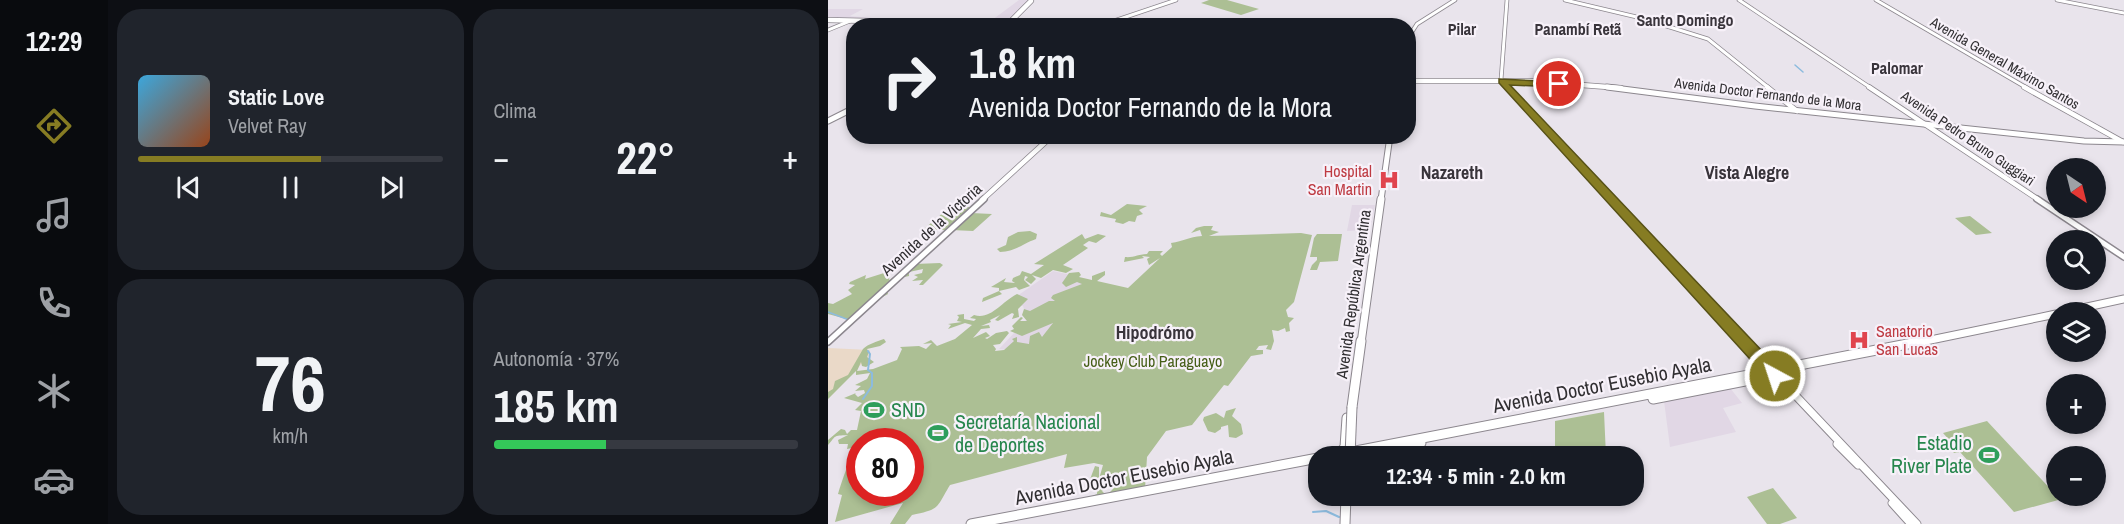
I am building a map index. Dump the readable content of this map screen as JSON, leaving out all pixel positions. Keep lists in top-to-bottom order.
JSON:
{
  "streets": {
    "highway": ["Avenida Doctor Fernando de la Mora", "Avenida República Argentina", "Avenida Doctor Eusebio Ayala"],
    "main road": ["Avenida General Máximo Santos", "Avenida Pedro Bruno Guggiari", "Avenida de la Victoria"]
  },
  "crossings": [
    ["Avenida General Máximo Santos", "Avenida Doctor Fernando de la Mora"],
    ["Avenida Doctor Fernando de la Mora", "Avenida Pedro Bruno Guggiari"]
  ],
  "districts": [
    "Santo Domingo",
    "Pilar",
    "Panambí Retã",
    "Palomar",
    "Nazareth",
    "Vista Alegre",
    "Hipodrómo"
  ],
  "parks": ["Jockey Club Paraguayo"],
  "places": {
    "hospital": ["Hospital San Martin", "Sanatorio San Lucas"],
    "sports": ["SND", "Secretaría Nacional de Deportes", "Estadio River Plate"]
  },
  "north": "bottom right",
  "page": {
    "tabs": "12:29",
    "tile": [
      "Clima",
      ["76", "km/h"],
      ["Autonomía · 37%", "185 km"]
    ],
    "turn": ["1.8 km", "Avenida Doctor Fernando de la Mora"],
    "song": ["Static Love", "Velvet Ray"],
    "heat": ["−", "22°", "+"],
    "map_buttons": ["+", "−"],
    "limit": "80",
    "trip": "12:34 · 5 min · 2.0 km"
  }
}
